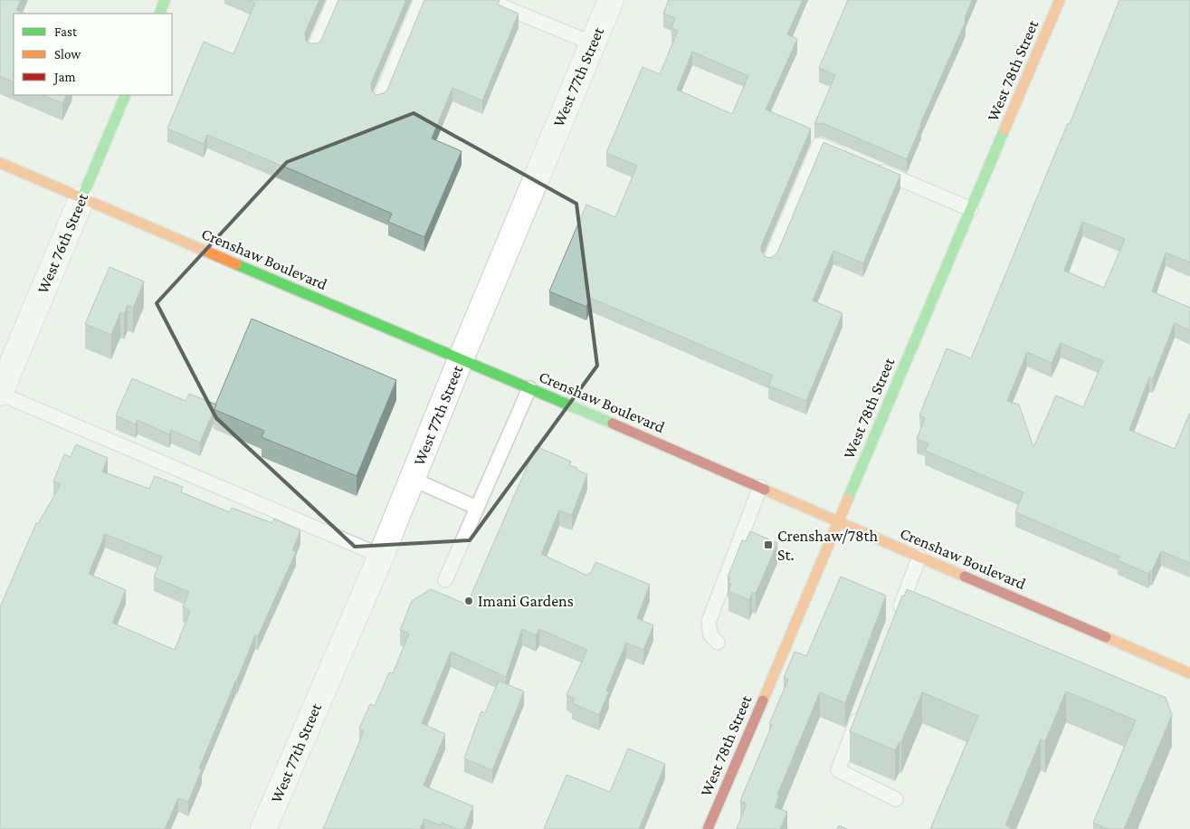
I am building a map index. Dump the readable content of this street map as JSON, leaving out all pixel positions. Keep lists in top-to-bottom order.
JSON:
{
  "streets": {
    "main road": ["West 78th Street", "West 76th Street", "Crenshaw Boulevard"],
    "street": ["West 77th Street"]
  },
  "crossings": [
    ["West 78th Street", "Crenshaw Boulevard"],
    ["West 77th Street", "Crenshaw Boulevard"],
    ["West 76th Street", "Crenshaw Boulevard"]
  ],
  "places": {
    "transit": ["Crenshaw/78th St."],
    "other": ["Imani Gardens"]
  },
  "legend": ["Fast", "Slow", "Jam"]
}
